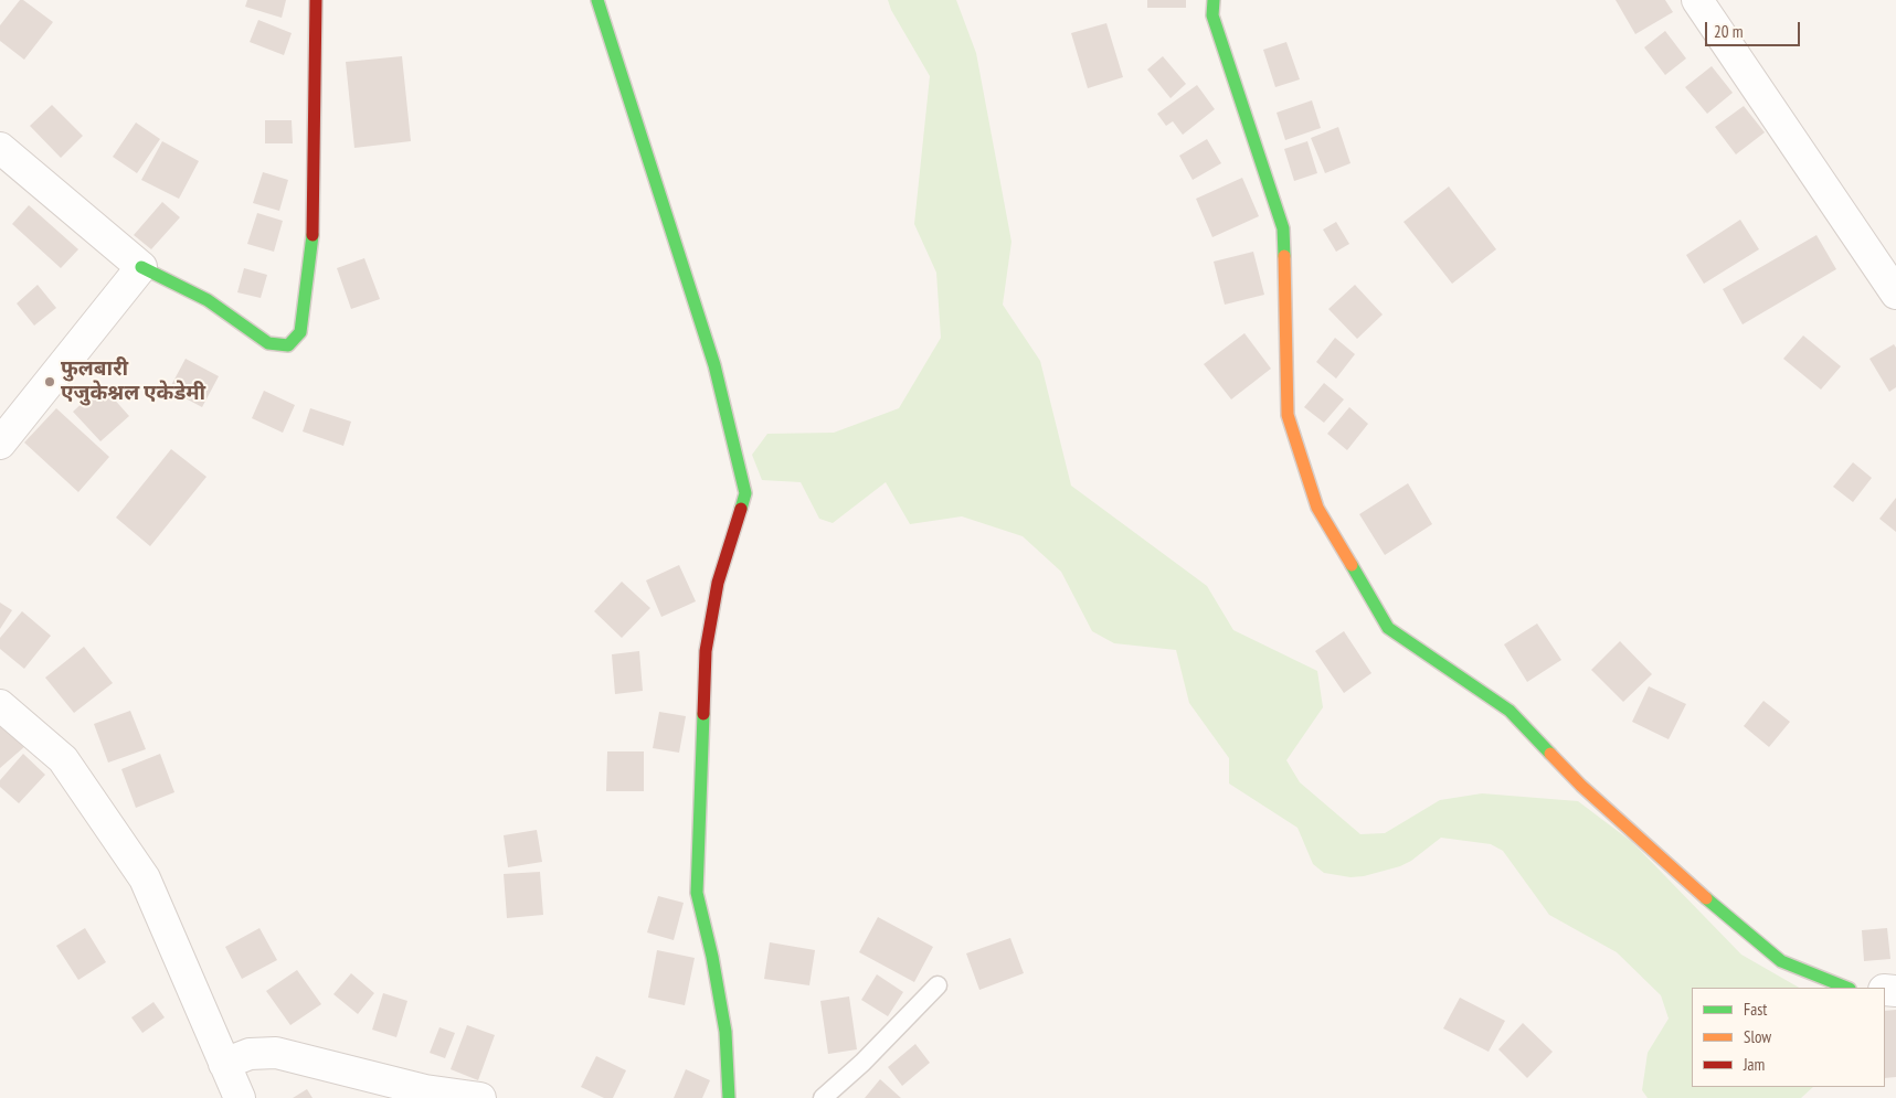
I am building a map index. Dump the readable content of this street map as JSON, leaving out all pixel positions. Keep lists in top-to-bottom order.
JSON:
{
  "places": ["फुलबारी एजुकेश्नल एकेडेमी"],
  "legend": ["Fast", "Slow", "Jam"],
  "scale_bar": "20 m"
}
